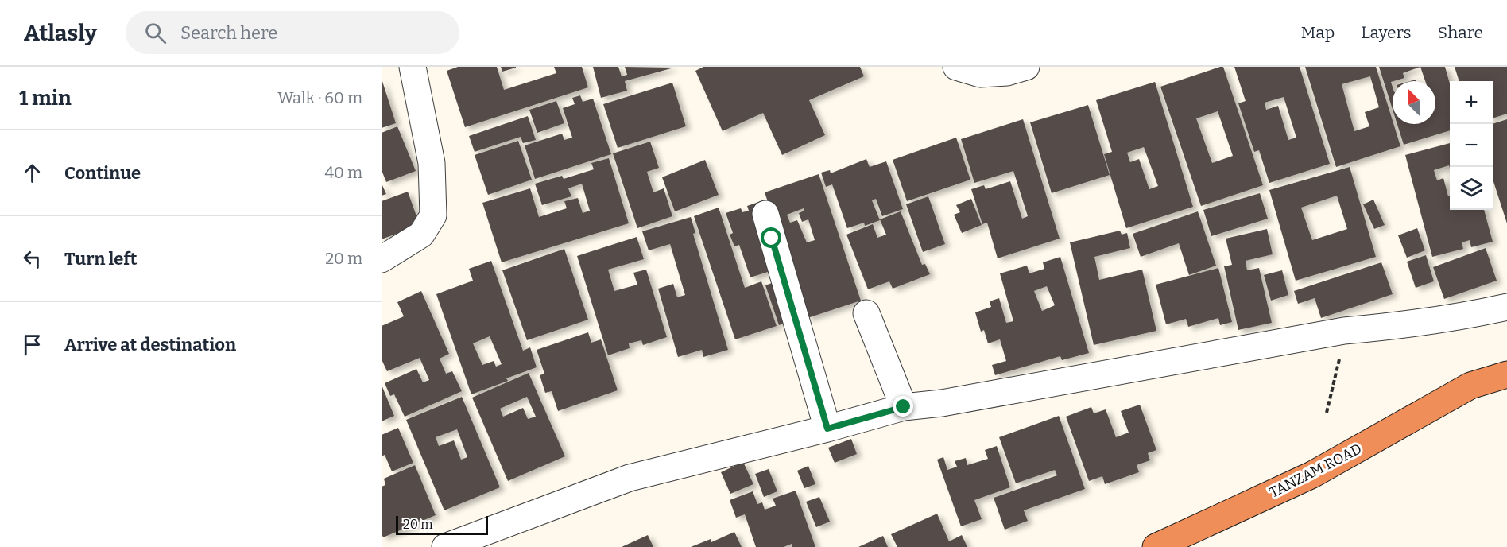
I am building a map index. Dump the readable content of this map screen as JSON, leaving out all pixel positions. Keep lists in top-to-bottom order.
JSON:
{
  "streets": {
    "highway": ["TANZAM ROAD"]
  },
  "scale_bar": "20 m",
  "north": "top left",
  "page": {
    "header": "Atlasly",
    "search": "Search here",
    "nav": ["Map", "Layers", "Share"],
    "heading": ["1 min", "Walk · 60 m"],
    "map_buttons": ["+", "−"],
    "list": [
      ["Continue", "40 m"],
      ["Turn left", "20 m"],
      "Arrive at destination"
    ],
    "scale": "20 m"
  }
}
